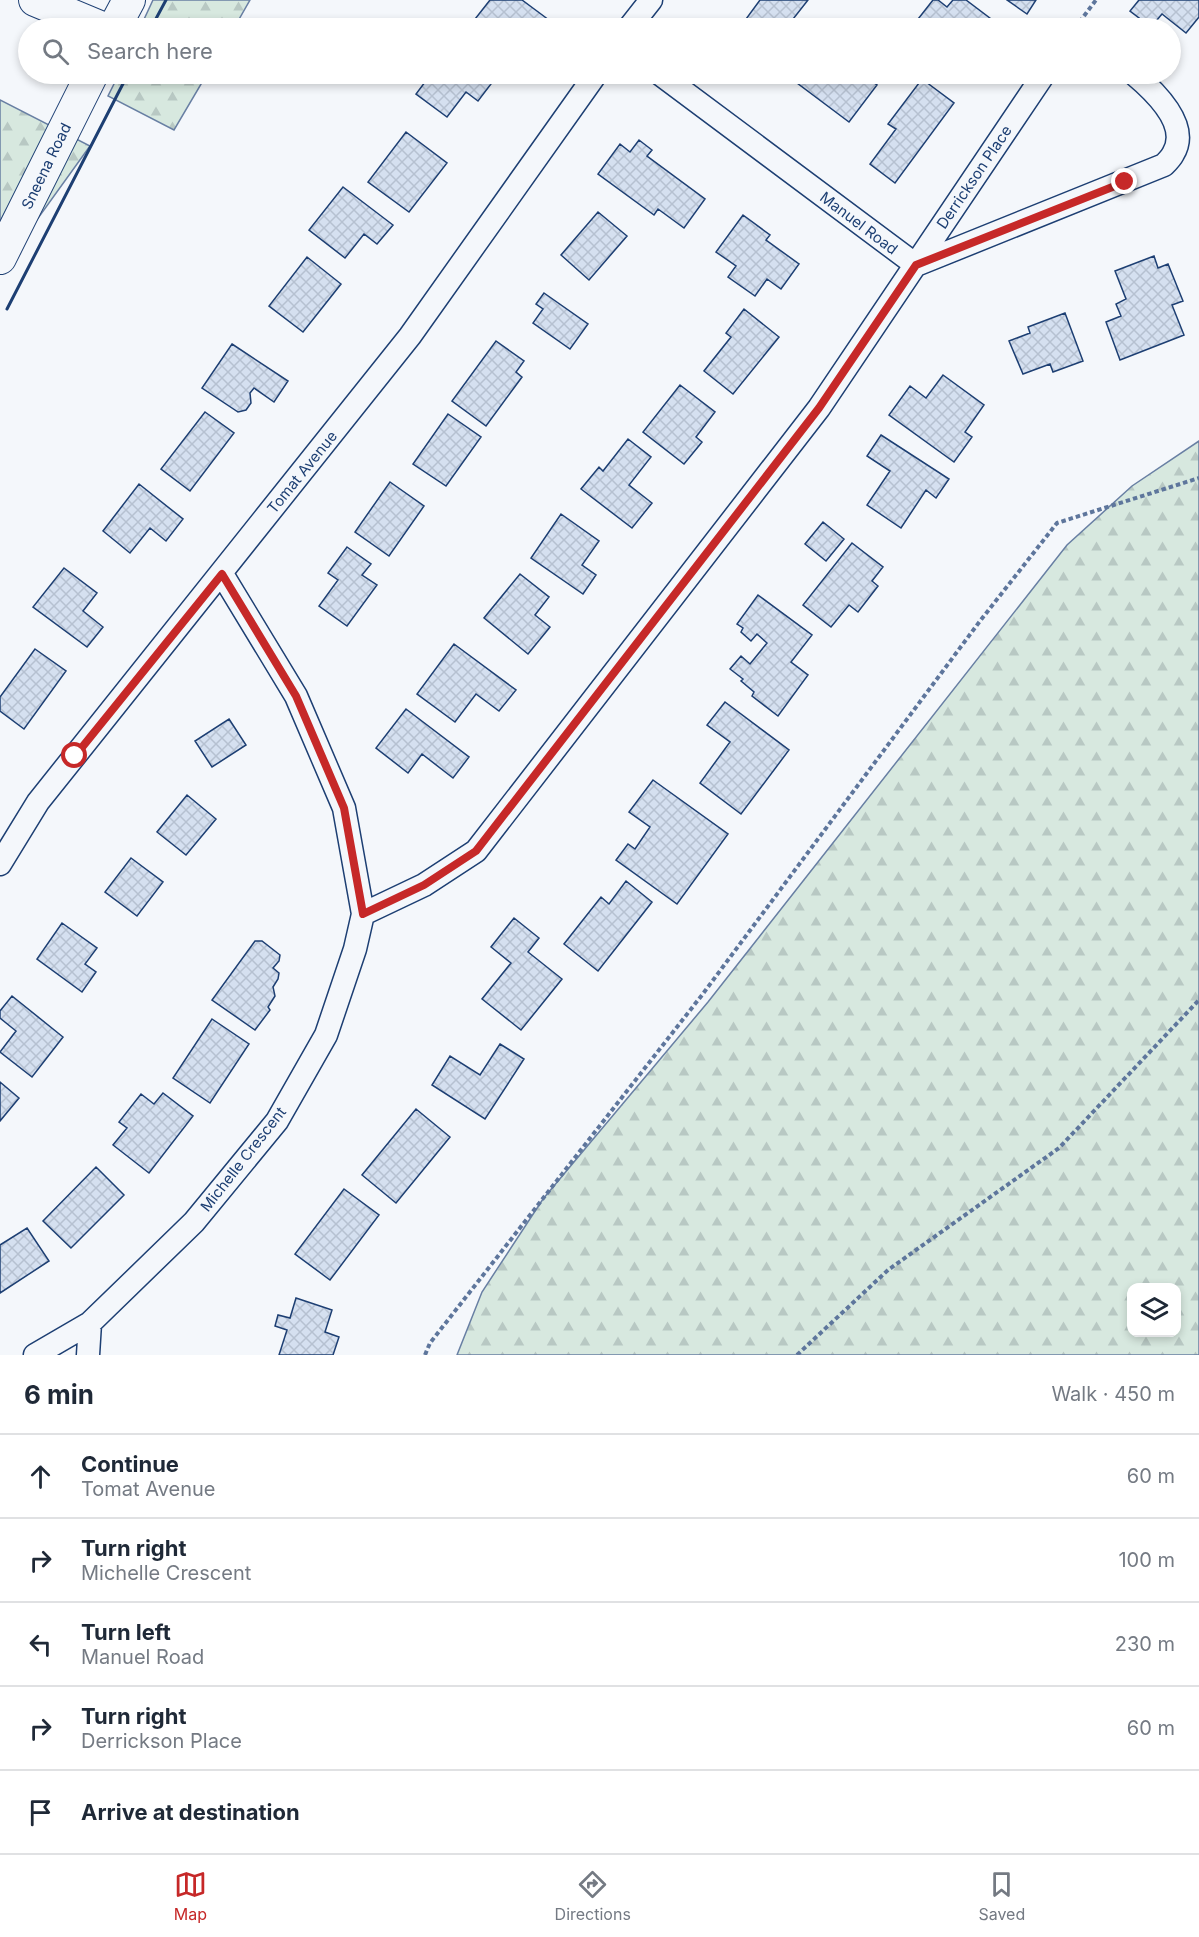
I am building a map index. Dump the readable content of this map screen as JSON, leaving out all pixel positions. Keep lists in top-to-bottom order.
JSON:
{
  "streets": {
    "street": [
      "Sneena Road",
      "Derrickson Place",
      "Manuel Road",
      "Tomat Avenue",
      "Michelle Crescent"
    ]
  },
  "crossings": [
    ["Derrickson Place", "Manuel Road"],
    ["Tomat Avenue", "Michelle Crescent"]
  ],
  "page": {
    "search": "Search here",
    "heading": ["6 min", "Walk · 450 m"],
    "list": [
      ["Continue", "Tomat Avenue", "60 m"],
      ["Turn right", "Michelle Crescent", "100 m"],
      ["Turn left", "Manuel Road", "230 m"],
      ["Turn right", "Derrickson Place", "60 m"],
      "Arrive at destination"
    ],
    "nav": ["Map", "Directions", "Saved"]
  }
}
